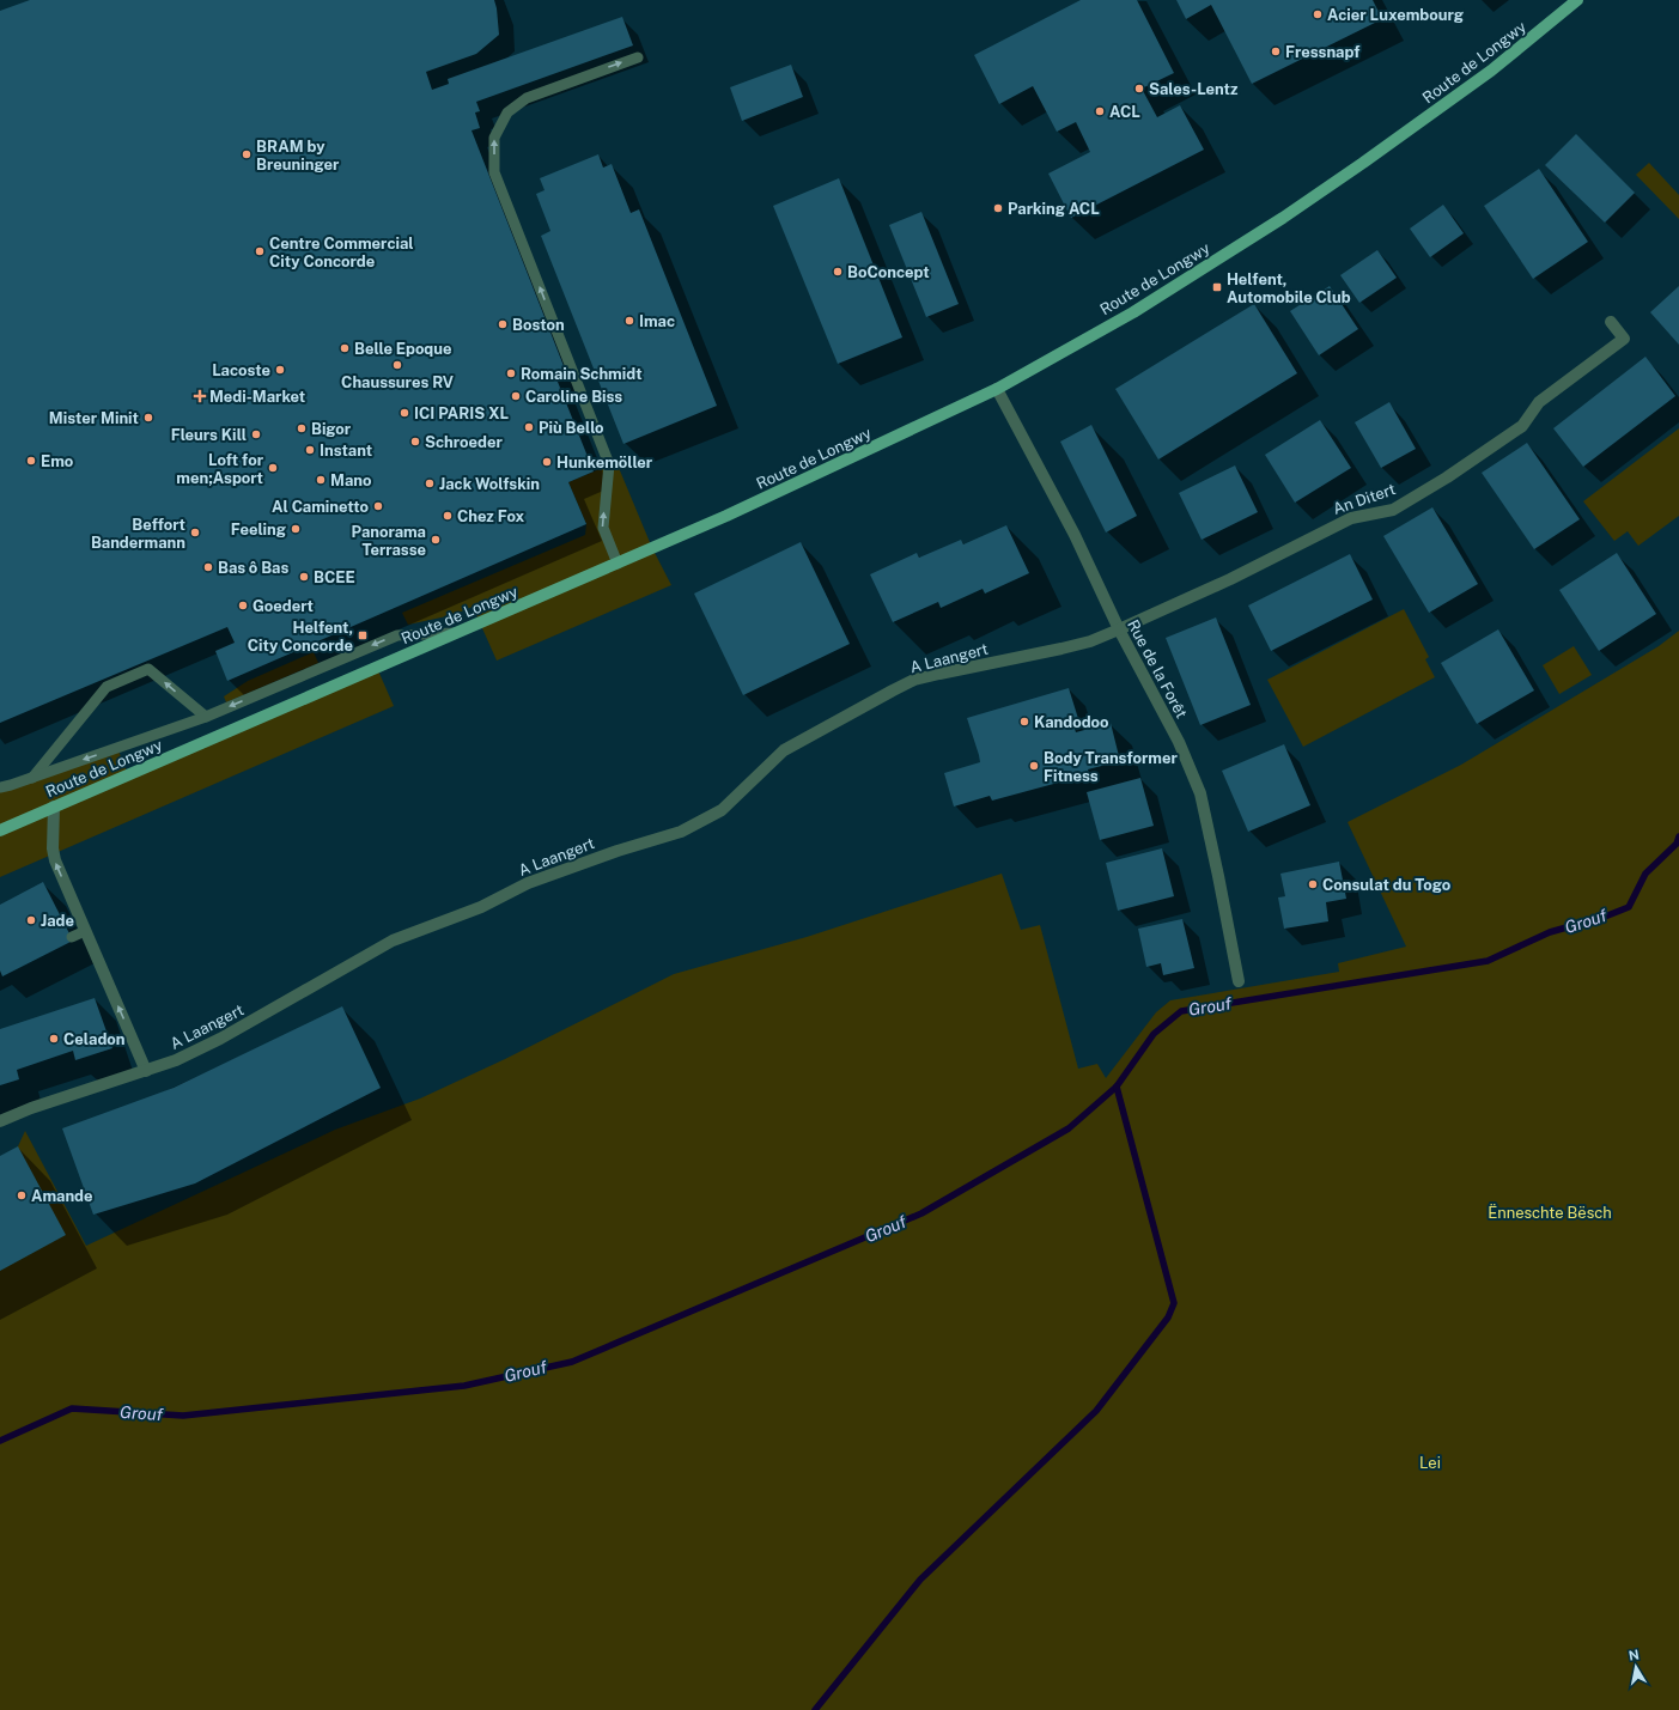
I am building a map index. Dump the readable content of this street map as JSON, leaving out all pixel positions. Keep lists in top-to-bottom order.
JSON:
{
  "streets": {
    "main road": ["Route de Longwy"],
    "street": ["An Ditert", "A Laangert", "Rue de la Forêt"]
  },
  "crossings": [
    ["Route de Longwy", "Rue de la Forêt"],
    ["An Ditert", "A Laangert"],
    ["An Ditert", "Rue de la Forêt"],
    ["A Laangert", "Rue de la Forêt"]
  ],
  "water": ["Grouf"],
  "parks": ["Ënneschte Bësch", "Lei"],
  "places": {
    "other": [
      "Acier Luxembourg",
      "Fressnapf",
      "Sales-Lentz",
      "ACL",
      "BRAM by Breuninger",
      "Parking ACL",
      "Centre Commercial City Concorde",
      "BoConcept",
      "Imac",
      "Boston",
      "Belle Epoque",
      "Chaussures RV",
      "Lacoste",
      "Romain Schmidt",
      "Caroline Biss",
      "ICI PARIS XL",
      "Mister Minit",
      "Più Bello",
      "Bigor",
      "Fleurs Kill",
      "Schroeder",
      "Instant",
      "Emo",
      "Hunkemöller",
      "Loft for men;Asport",
      "Mano",
      "Jack Wolfskin",
      "Al Caminetto",
      "Chez Fox",
      "Feeling",
      "Beffort Bandermann",
      "Panorama Terrasse",
      "Bas ô Bas",
      "BCEE",
      "Goedert",
      "Kandodoo",
      "Body Transformer Fitness",
      "Consulat du Togo",
      "Jade",
      "Celadon",
      "Amande"
    ],
    "transit": ["Helfent, Automobile Club", "Helfent, City Concorde"],
    "health": ["Medi-Market"]
  },
  "north": "top"
}
